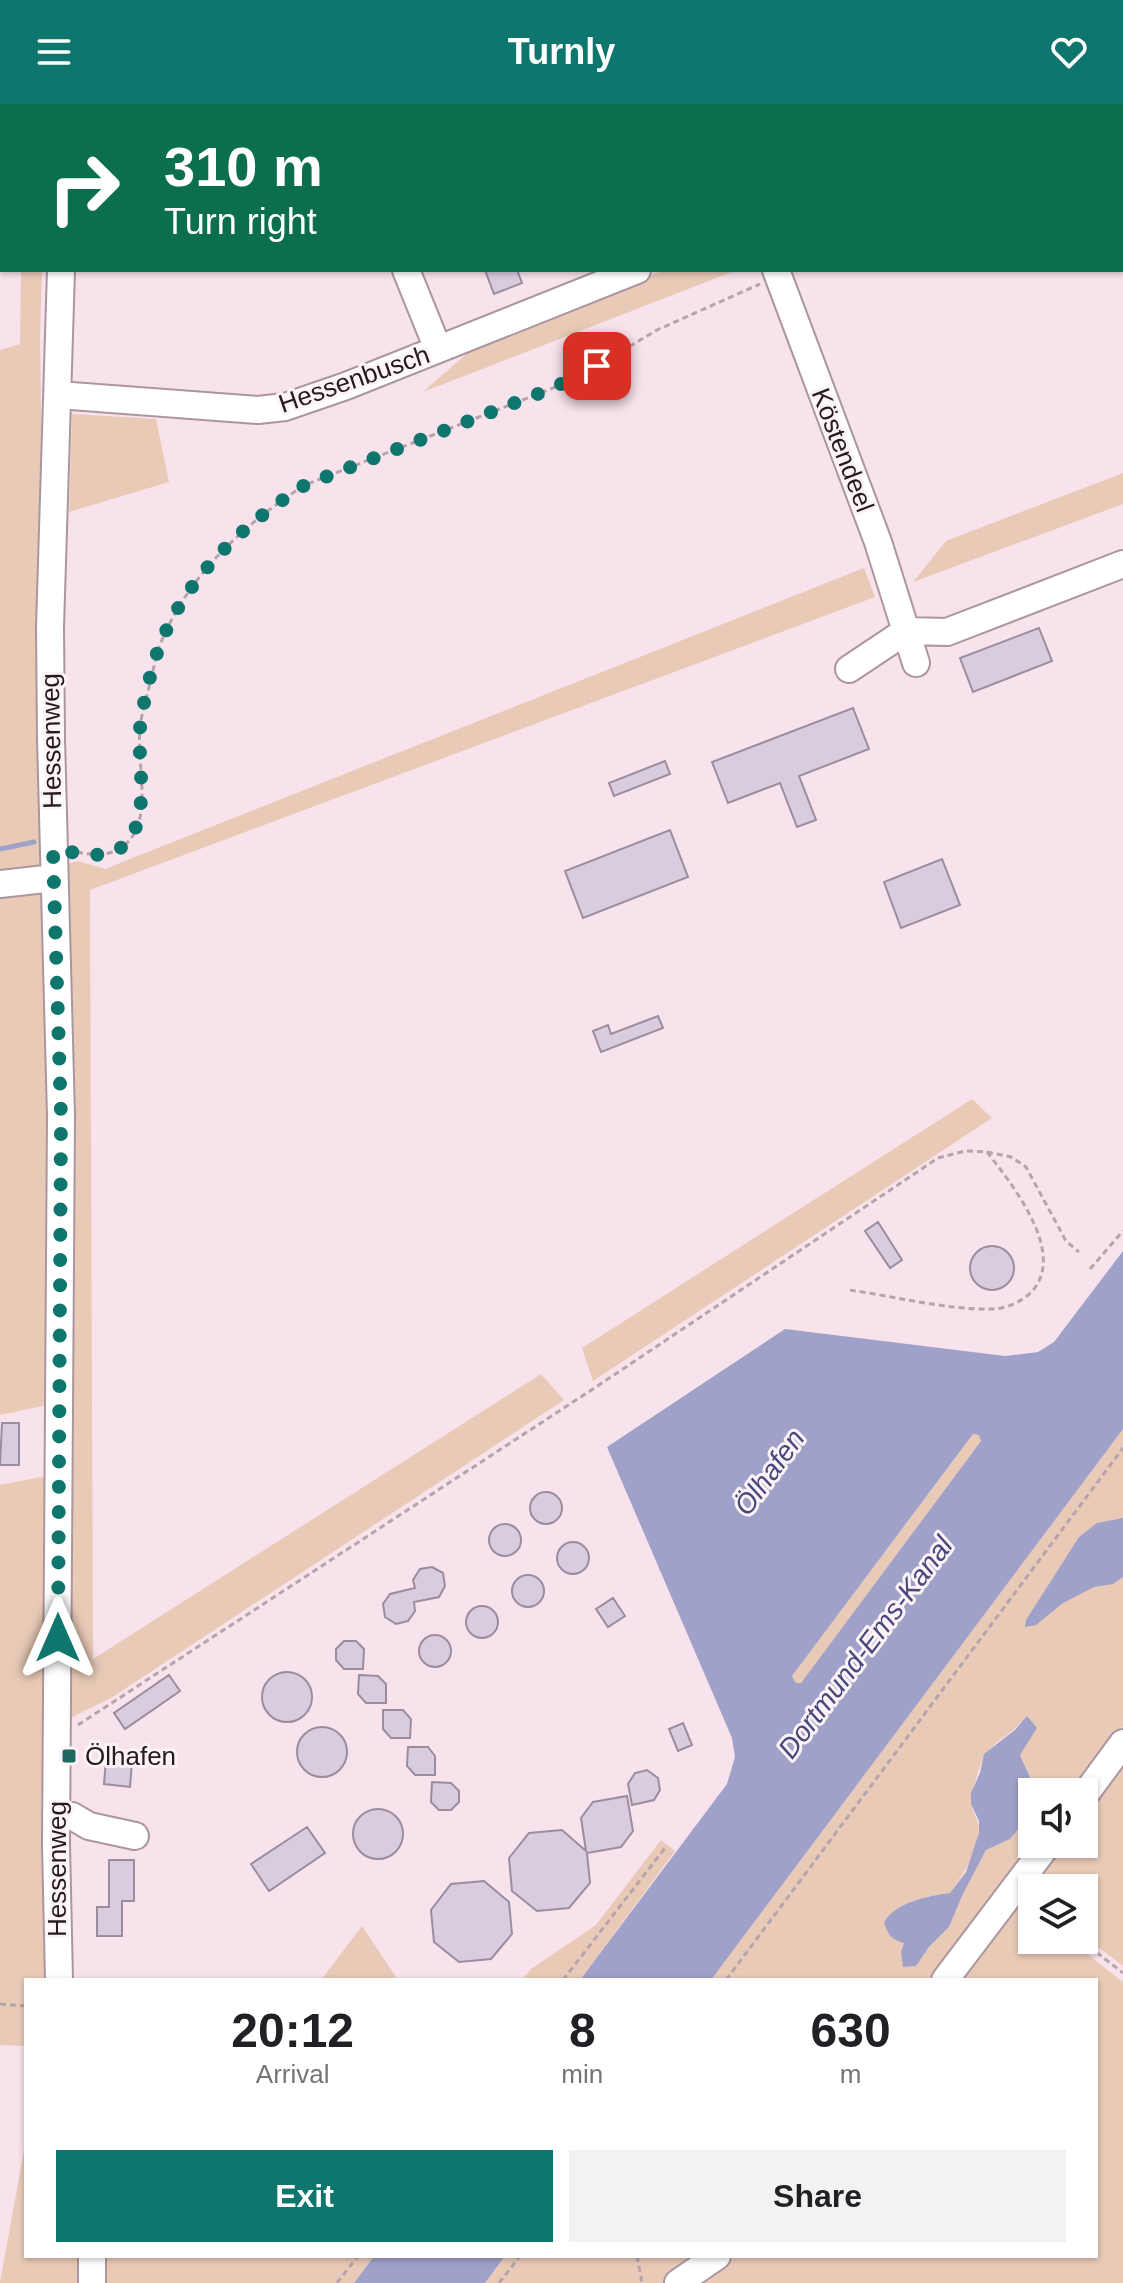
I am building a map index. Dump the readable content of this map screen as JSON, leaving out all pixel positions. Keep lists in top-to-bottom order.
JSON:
{
  "streets": {
    "street": ["Hessenbusch", "Köstendeel", "Hessenweg"]
  },
  "crossings": [
    ["Hessenbusch", "Hessenweg"]
  ],
  "water": ["Ölhafen", "Dortmund-Ems-Kanal"],
  "places": {
    "transit": ["Ölhafen"]
  },
  "page": {
    "header": "Turnly",
    "turn": ["310 m", "Turn right"],
    "eta": [
      "20:12",
      "Arrival",
      "8",
      "min",
      "630",
      "m"
    ],
    "buttons": ["Exit", "Share"]
  }
}
